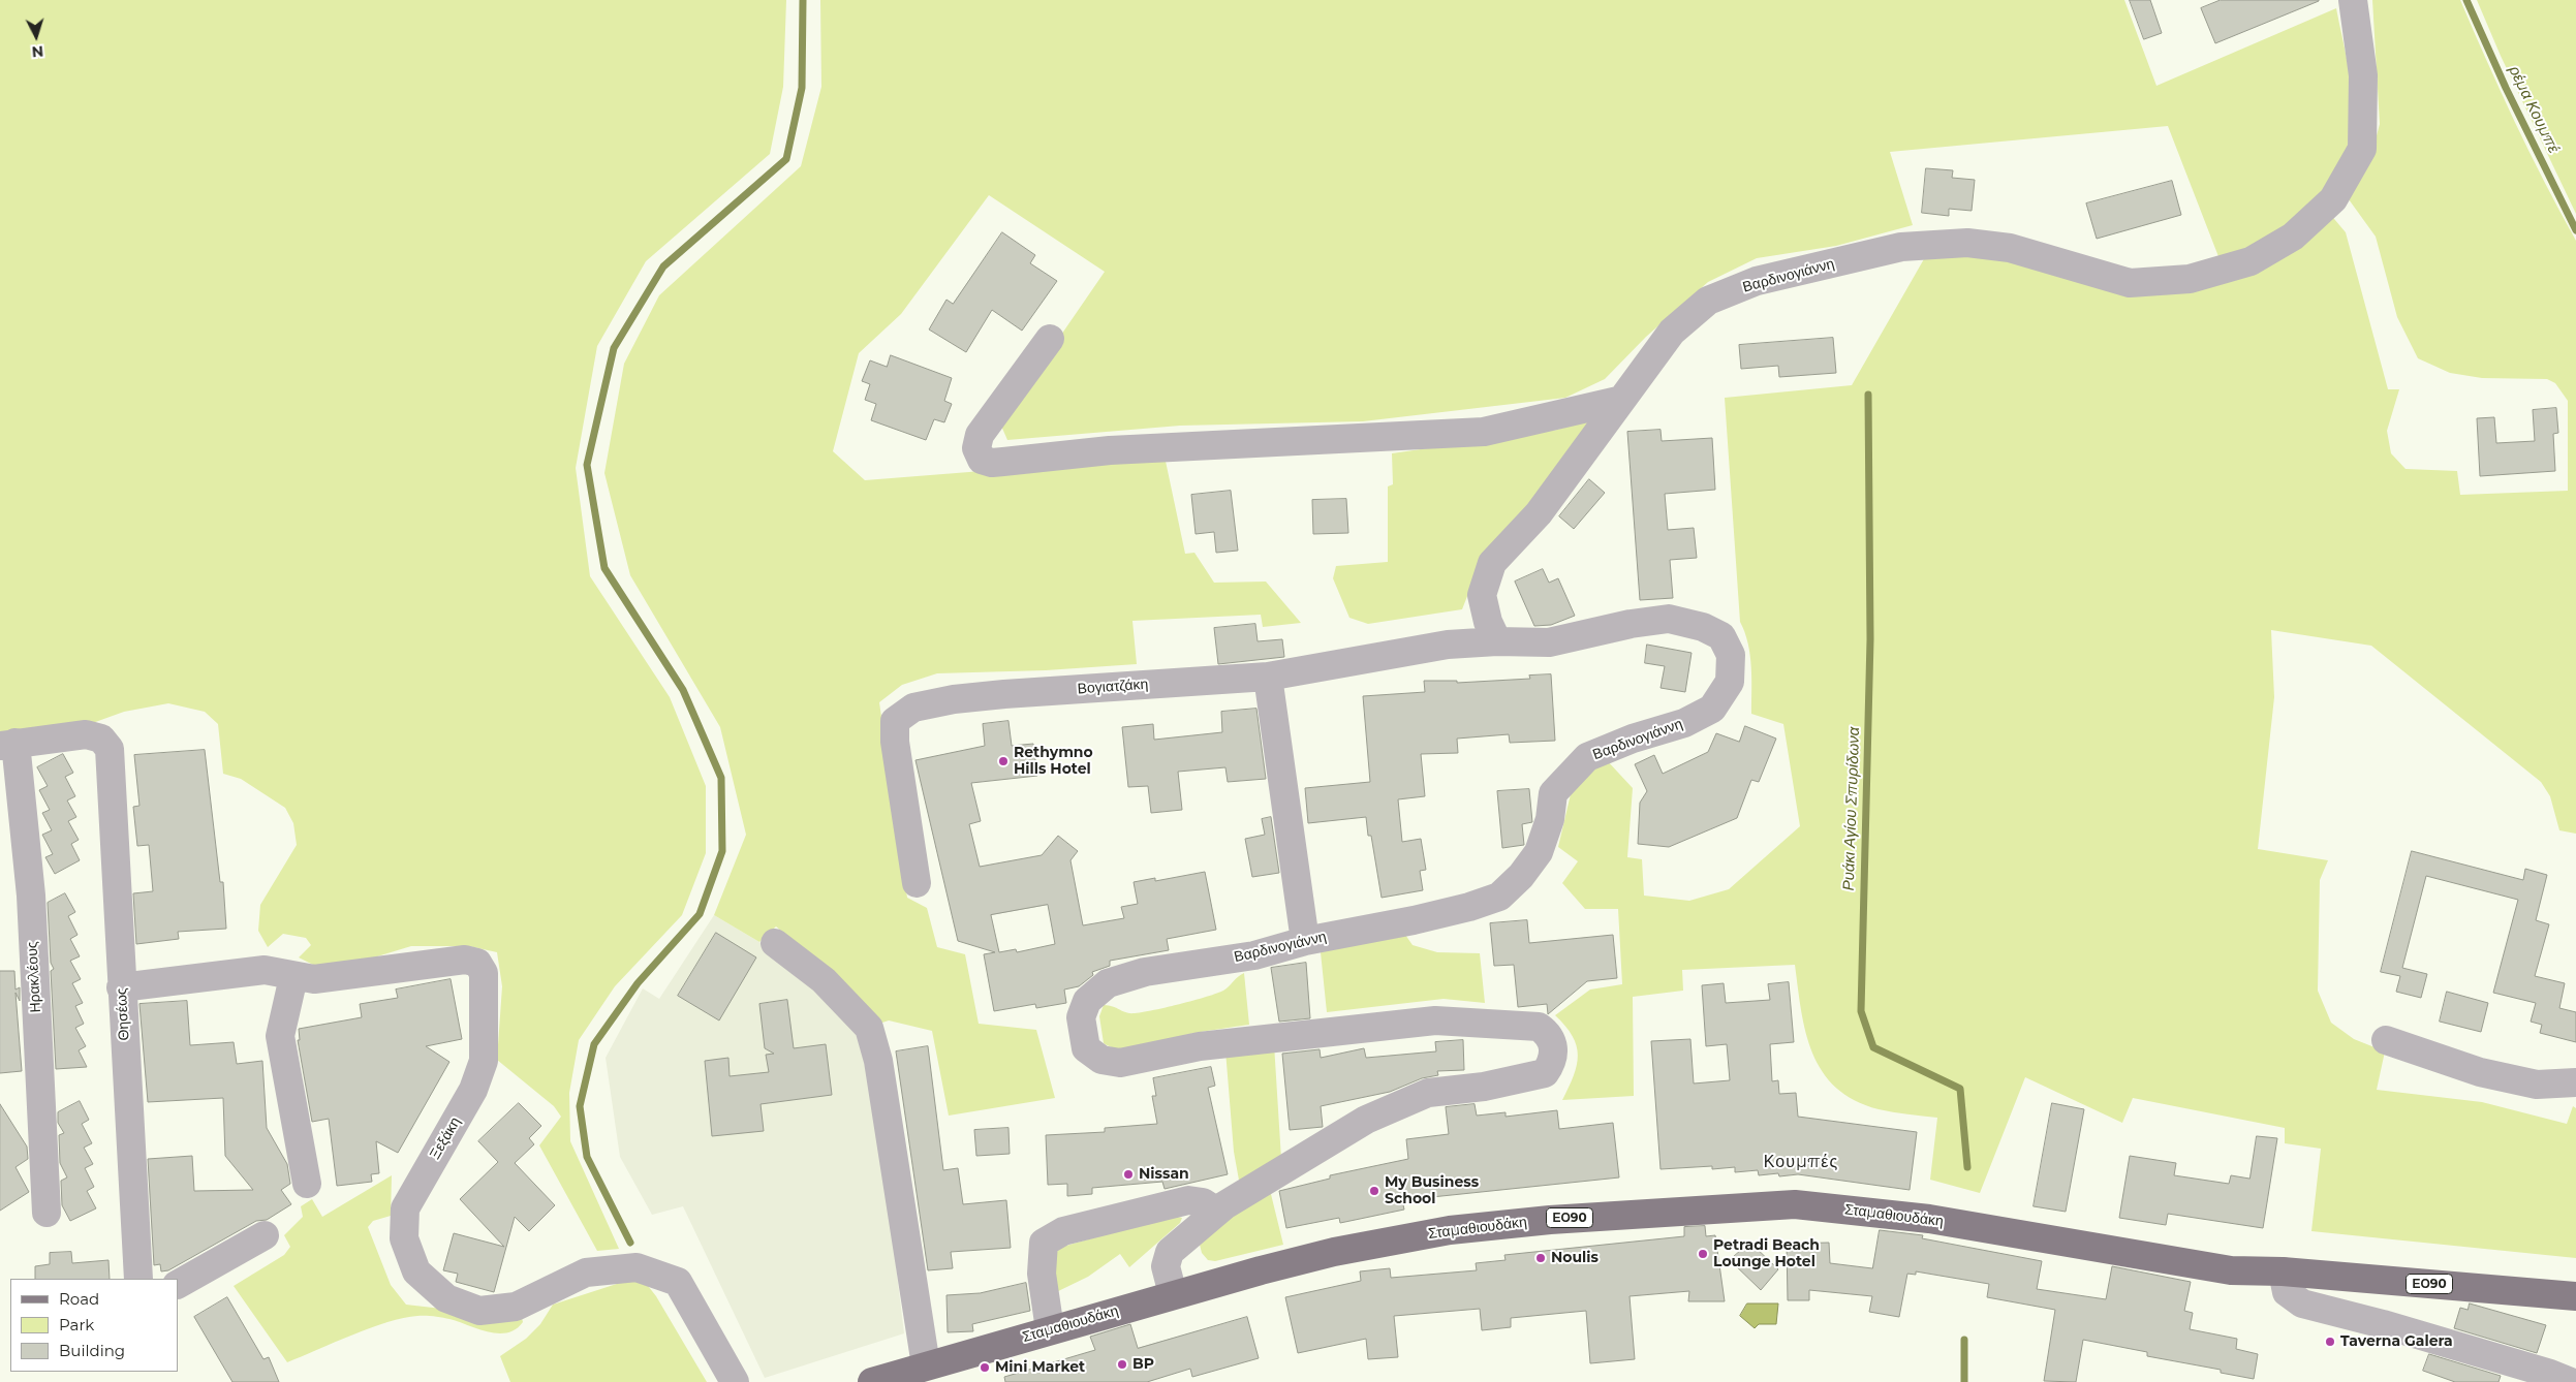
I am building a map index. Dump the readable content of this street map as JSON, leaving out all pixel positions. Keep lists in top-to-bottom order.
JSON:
{
  "streets": {
    "main road": ["Σταμαθιουδάκη", "ΕΟ90"],
    "street": [
      "Βαρδινογιάννη",
      "Βογιατζάκη",
      "Ηρακλέους",
      "Θησέως",
      "Ξεξάκη"
    ]
  },
  "crossings": [
    ["Βαρδινογιάννη", "Βογιατζάκη"],
    ["Βαρδινογιάννη", "Σταμαθιουδάκη"],
    ["Ηρακλέους", "Θησέως"],
    ["Θησέως", "Ξεξάκη"],
    ["Σταμαθιουδάκη", "ΕΟ90"]
  ],
  "districts": ["Κουμπές"],
  "water": ["ρέμα Κουμπέ", "Ρυάκι Αγίου Σπυρίδωνα"],
  "places": [
    "Rethymno Hills Hotel",
    "Nissan",
    "My Business School",
    "Petradi Beach Lounge Hotel",
    "Noulis",
    "Taverna Galera",
    "BP",
    "Mini Market"
  ],
  "legend": ["Road", "Park", "Building"],
  "north": "bottom"
}
